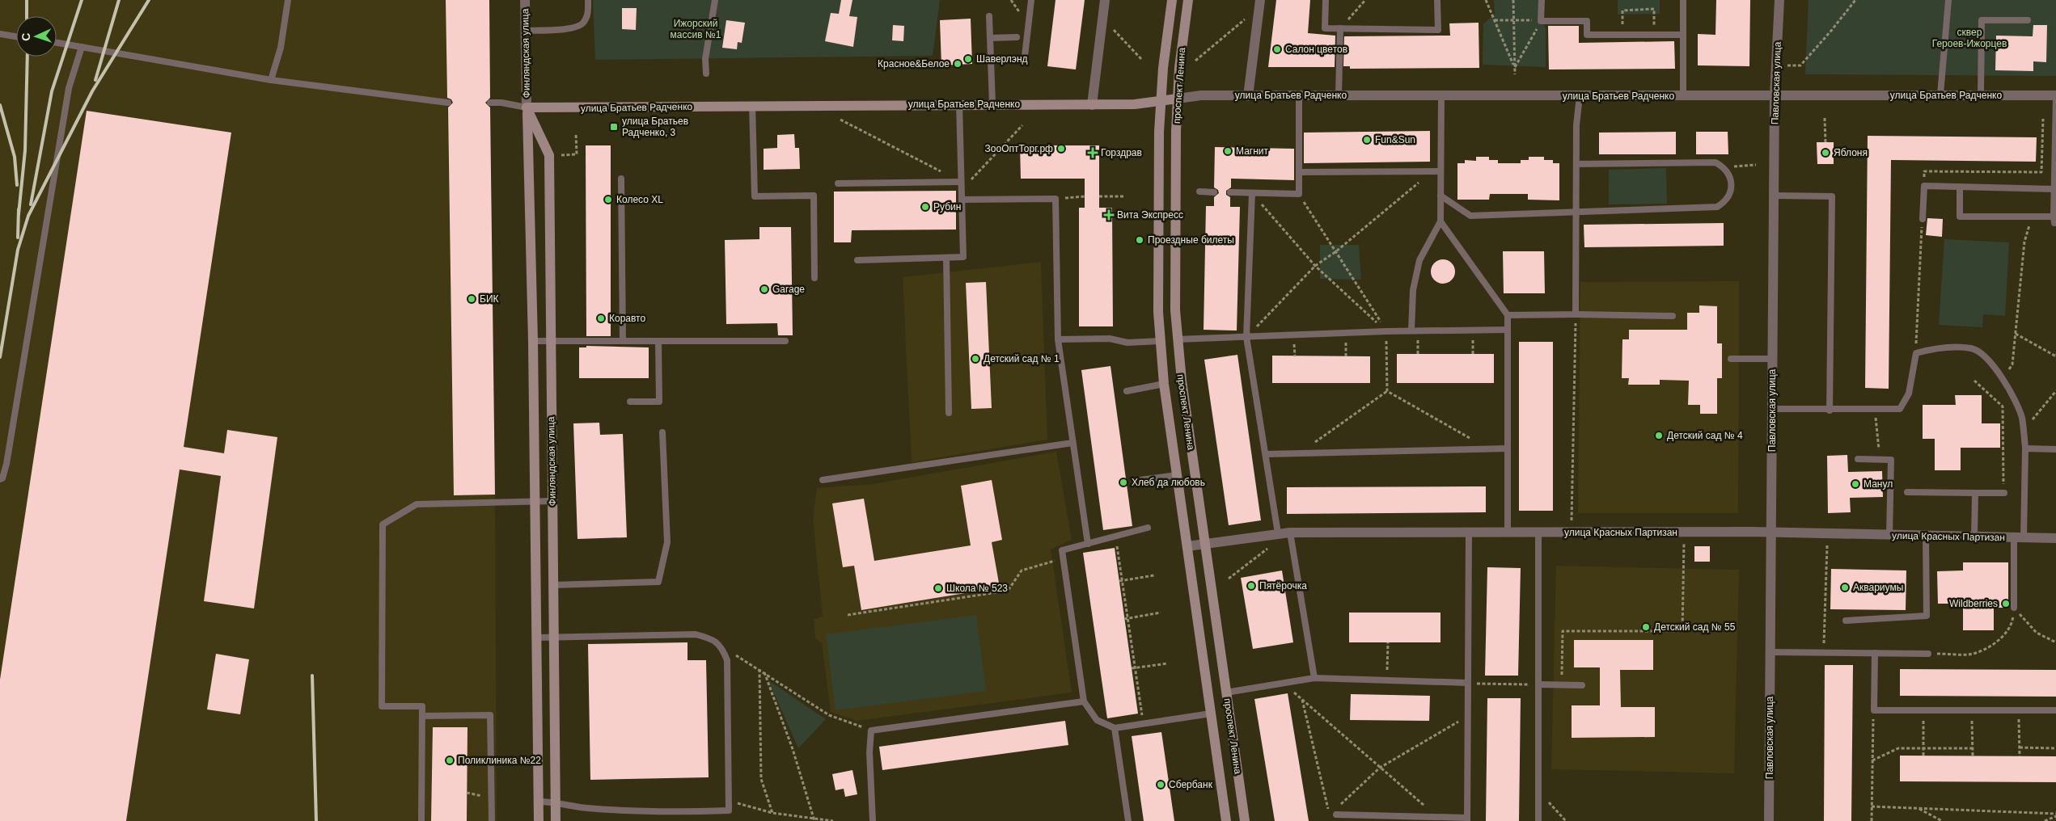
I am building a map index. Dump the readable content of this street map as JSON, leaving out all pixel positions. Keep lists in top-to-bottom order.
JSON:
{
  "streets": {
    "street": [
      "Финляндская улица",
      "Павловская улица",
      "проспект Ленина",
      "улица Братьев Радченко",
      "улица Красных Партизан"
    ]
  },
  "crossings": [
    ["Финляндская улица", "улица Братьев Радченко"],
    ["Павловская улица", "улица Братьев Радченко"],
    ["Павловская улица", "улица Красных Партизан"],
    ["проспект Ленина", "улица Братьев Радченко"],
    ["проспект Ленина", "улица Красных Партизан"]
  ],
  "parks": ["Ижорский массив №1", "сквер Героев-Ижорцев"],
  "places": {
    "other": [
      "Салон цветов",
      "Шаверлэнд",
      "Красное&Белое",
      "Fun&Sun",
      "ЗооОптТорг.рф",
      "Магнит",
      "Яблоня",
      "Колесо XL",
      "Рубин",
      "Проездные билеты",
      "Garage",
      "БИК",
      "Коравто",
      "Детский сад № 1",
      "Детский сад № 4",
      "Хлеб да любовь",
      "Манул",
      "Пятёрочка",
      "Аквариумы",
      "Школа № 523",
      "Wildberries",
      "Детский сад № 55",
      "Поликлиника №22",
      "Сбербанк"
    ],
    "transit": ["улица Братьев Радченко, 3"],
    "health": ["Горздрав", "Вита Экспресс"]
  },
  "north": "left"
}
